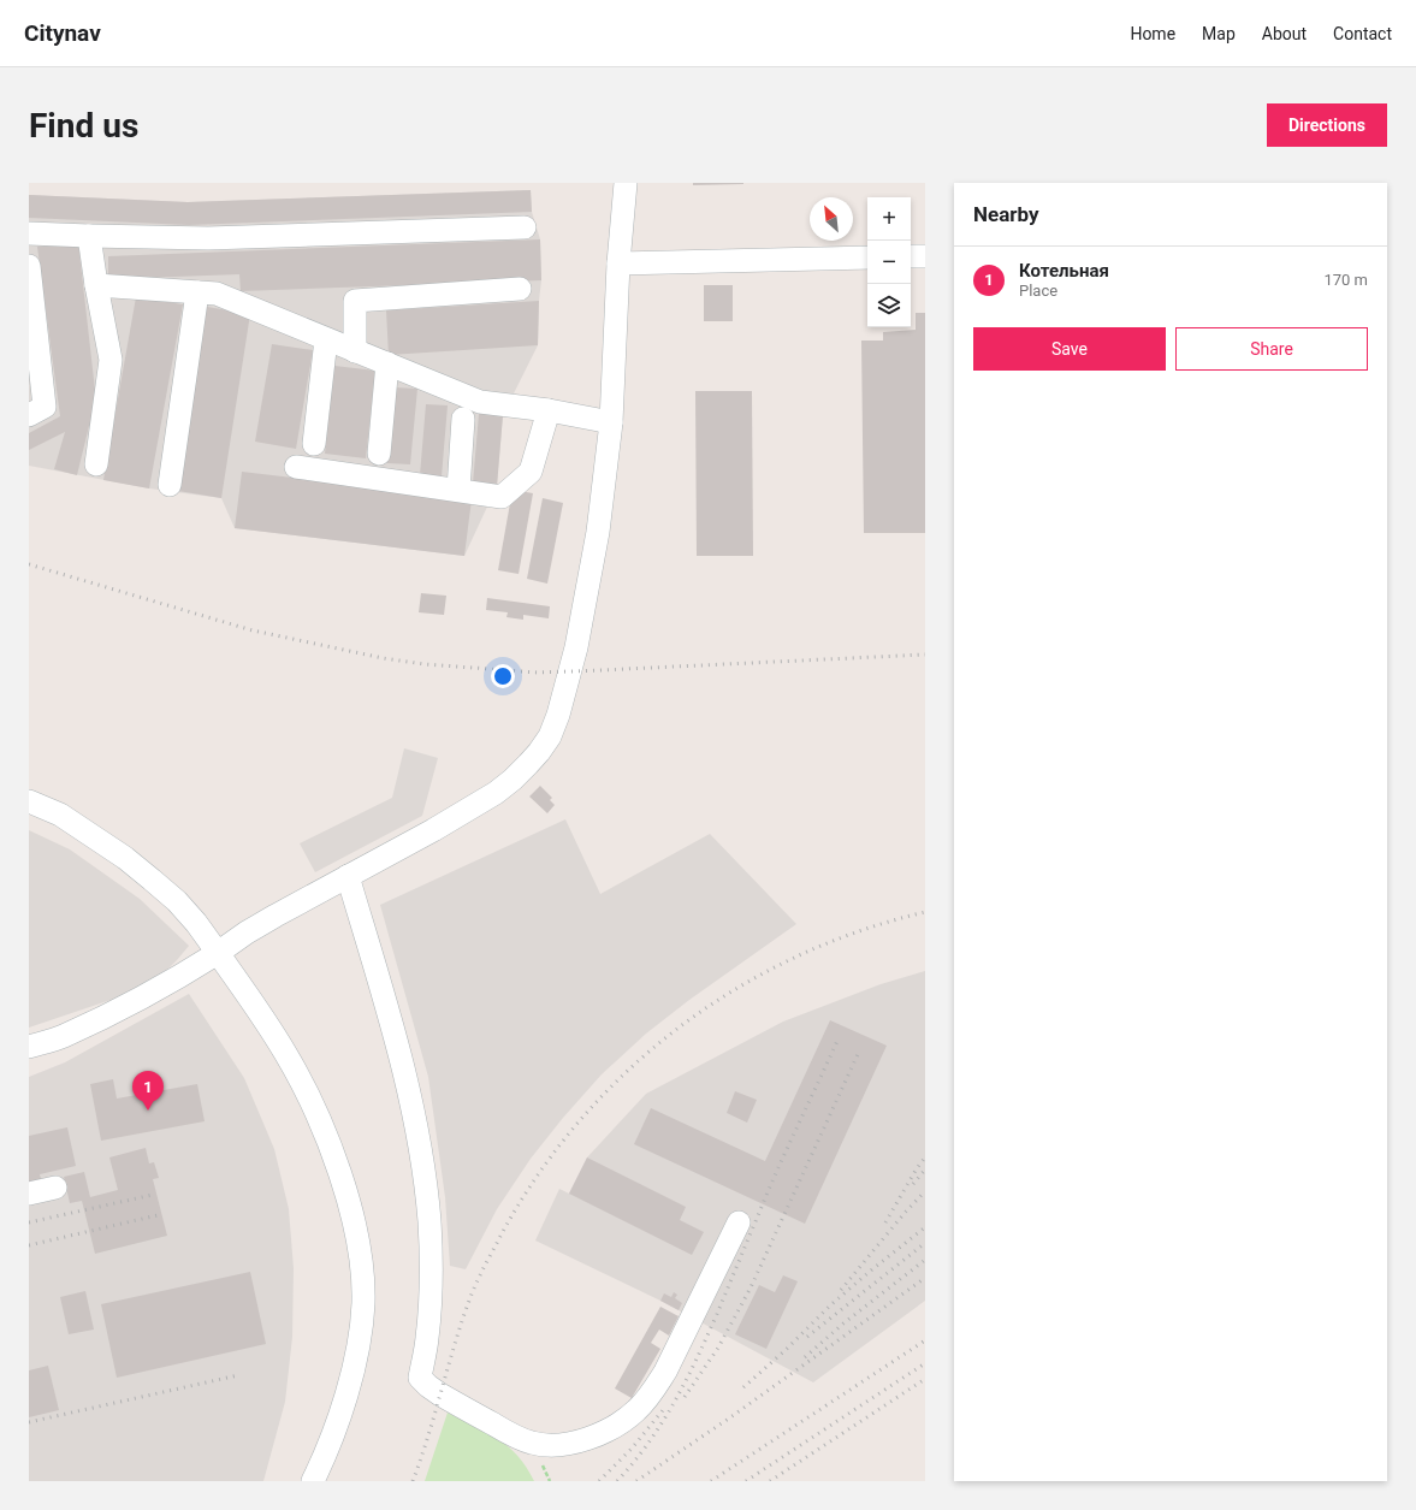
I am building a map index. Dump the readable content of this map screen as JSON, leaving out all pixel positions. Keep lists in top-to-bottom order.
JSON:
{
  "north": "top left",
  "page": {
    "header": "Citynav",
    "nav": [
      "Home",
      "Map",
      "About",
      "Contact"
    ],
    "buttons": [
      "Directions",
      ["Save", "Share"]
    ],
    "title": "Find us",
    "heading": "Nearby",
    "map_buttons": ["+", "−"],
    "list": [
      {
        "mark": "1",
        "name": "Котельная",
        "note": "Place",
        "value": "170 m"
      }
    ],
    "pins": "1"
  }
}
